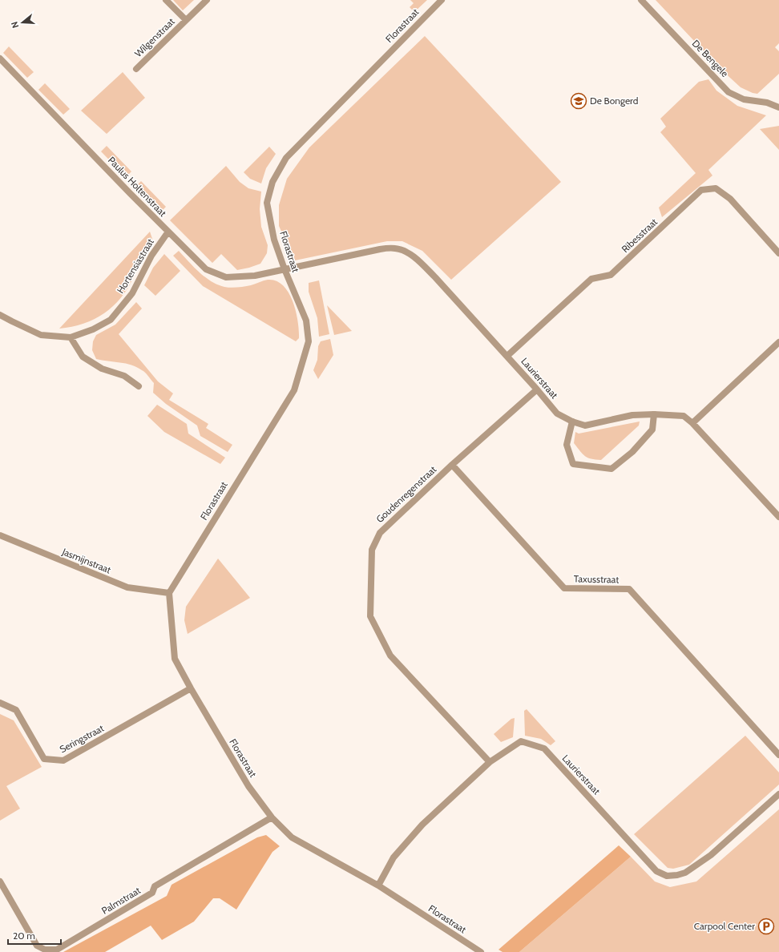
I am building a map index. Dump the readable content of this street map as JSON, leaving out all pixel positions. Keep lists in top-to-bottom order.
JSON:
{
  "streets": {
    "street": [
      "Florastraat",
      "Wilgenstraat",
      "De Bengele",
      "Paulus Holtenstraat",
      "Ribesstraat",
      "Hortensiastraat",
      "Laurierstraat",
      "Goudenregenstraat",
      "Jasmijnstraat",
      "Taxusstraat",
      "Seringstraat",
      "Palmstraat"
    ]
  },
  "crossings": [
    ["Florastraat", "Paulus Holtenstraat"],
    ["Florastraat", "Laurierstraat"],
    ["Florastraat", "Jasmijnstraat"],
    ["Florastraat", "Seringstraat"],
    ["Florastraat", "Palmstraat"],
    ["Paulus Holtenstraat", "Hortensiastraat"],
    ["Paulus Holtenstraat", "Laurierstraat"],
    ["Ribesstraat", "Laurierstraat"],
    ["Laurierstraat", "Goudenregenstraat"],
    ["Goudenregenstraat", "Taxusstraat"]
  ],
  "places": {
    "school or university": ["De Bongerd"],
    "parking": ["Carpool Center"]
  },
  "scale_bar": "20 m",
  "north": "left"
}
